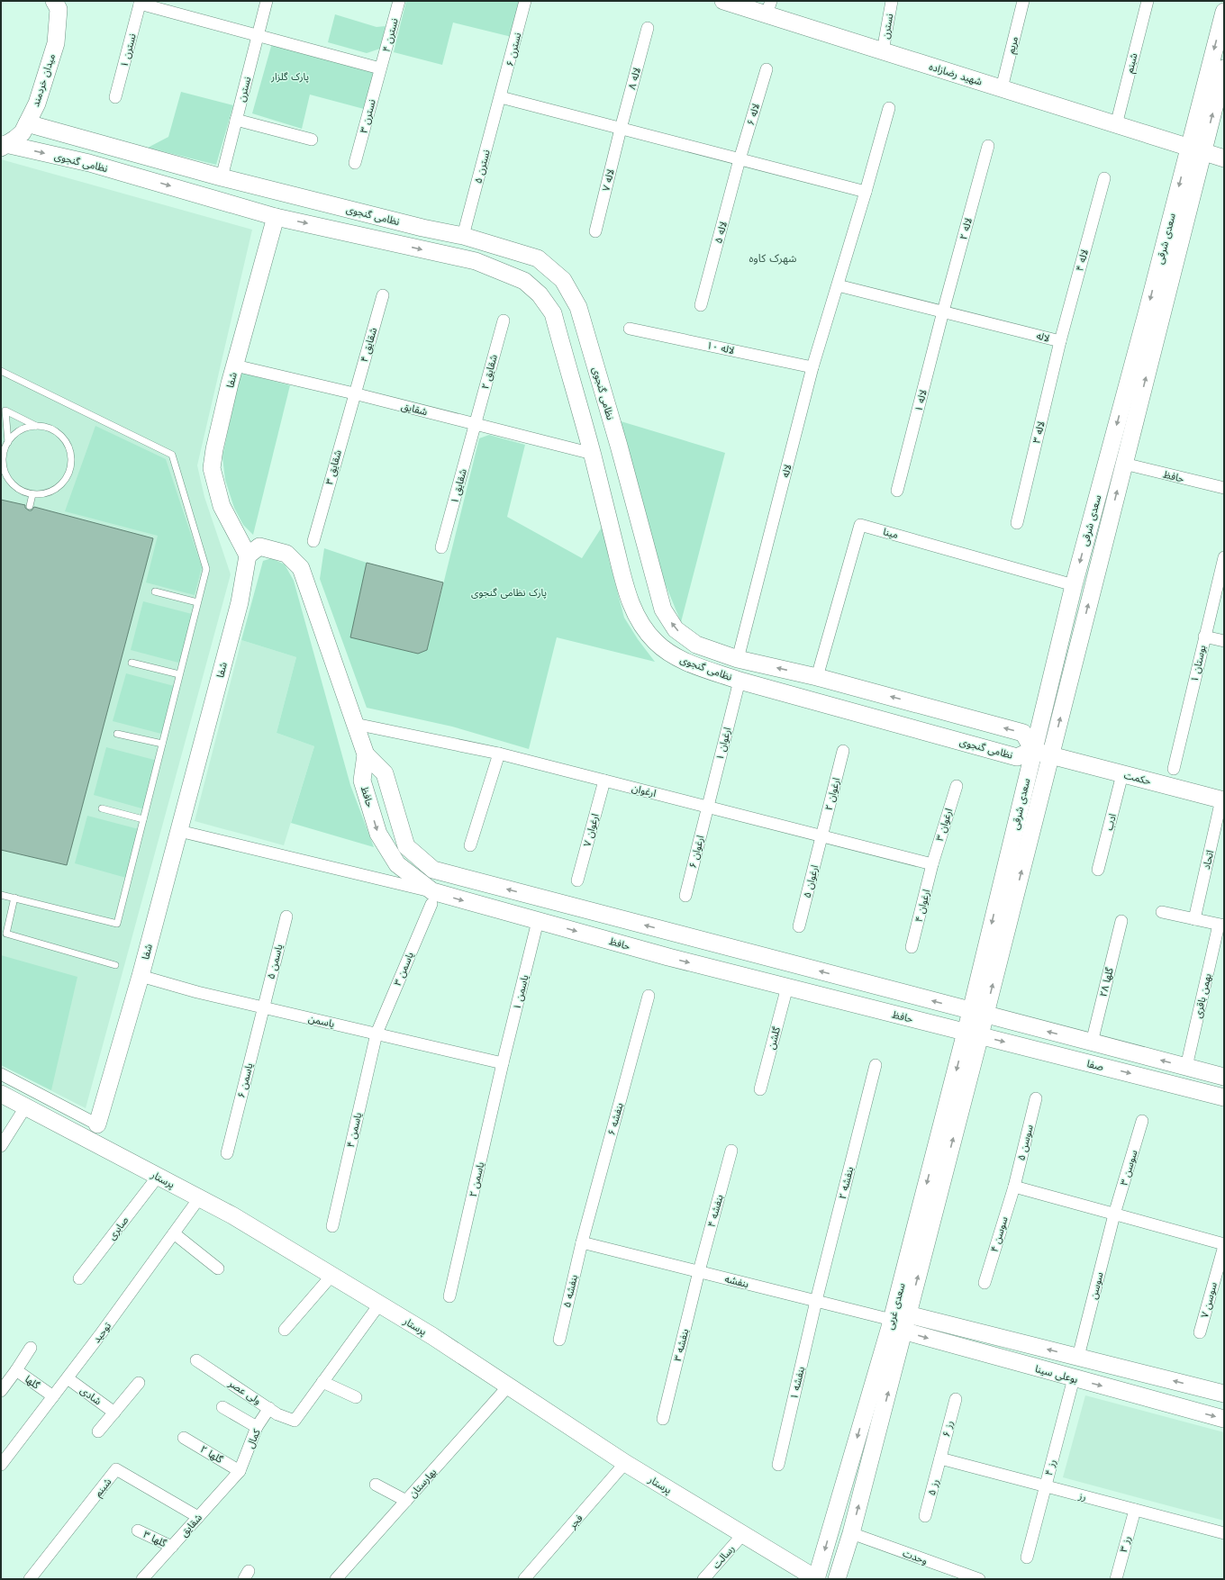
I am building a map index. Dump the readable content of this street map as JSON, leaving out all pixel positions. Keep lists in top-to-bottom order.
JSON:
{
  "streets": {
    "street": [
      "نسترن",
      "نسترن ۴",
      "مریم",
      "نسترن ۶",
      "نسترن ۱",
      "شبنم",
      "شهید رضازاده",
      "لاله ۸",
      "میدان خردمند",
      "لاله ۶",
      "نسترن ۳",
      "نظامی گنجوی",
      "نسترن ۵",
      "لاله ۷",
      "لاله ۲",
      "لاله ۵",
      "سعدی شرقی",
      "لاله ۴",
      "لاله",
      "شقایق ۴",
      "لاله ۱۰",
      "شقایق ۲",
      "شفا",
      "لاله ۱",
      "شقایق",
      "لاله ۳",
      "شقایق ۳",
      "حافظ",
      "شقایق ۱",
      "مینا",
      "بوستان ۱",
      "ارغوان ۱",
      "حکمت",
      "ارغوان",
      "ارغوان ۲",
      "ادب",
      "ارغوان ۳",
      "ارغوان ۷",
      "ارغوان ۶",
      "اتحاد",
      "ارغوان ۵",
      "ارغوان ۴",
      "یاسمن ۵",
      "یاسمن ۳",
      "گلها ۲۸",
      "یاسمن ۱",
      "بهمن باقری",
      "یاسمن",
      "گلشن",
      "صفا",
      "یاسمن ۶",
      "بنفشه ۶",
      "یاسمن ۴",
      "سوسن ۵",
      "سوسن ۳",
      "پرستار",
      "یاسمن ۲",
      "بنفشه ۲",
      "بنفشه ۴",
      "صابری",
      "سوسن ۴",
      "بنفشه",
      "سوسن",
      "بنفشه ۵",
      "سوسن ۷",
      "سعدی غربی",
      "توحید",
      "بنفشه ۳",
      "بوعلی سینا",
      "گلها",
      "بنفشه ۱",
      "ولی عصر",
      "شادی",
      "رز ۶",
      "کمال",
      "گلها ۲",
      "رز ۴",
      "بهارستان",
      "رز ۵",
      "رز",
      "فجر",
      "گلها ۳",
      "رز ۳",
      "رسالت",
      "وحدت"
    ]
  },
  "crossings": [
    ["نسترن", "شهید رضازاده"],
    ["نسترن", "نظامی گنجوی"],
    ["نسترن ۴", "نسترن ۳"],
    ["مریم", "شهید رضازاده"],
    ["نسترن ۶", "نسترن ۵"],
    ["شبنم", "شهید رضازاده"],
    ["شبنم", "شقایق"],
    ["شهید رضازاده", "سعدی شرقی"],
    ["لاله ۸", "لاله ۷"],
    ["میدان خردمند", "نظامی گنجوی"],
    ["لاله ۶", "لاله ۵"],
    ["نظامی گنجوی", "نسترن ۵"],
    ["نظامی گنجوی", "سعدی شرقی"],
    ["نظامی گنجوی", "لاله"],
    ["نظامی گنجوی", "شفا"],
    ["نظامی گنجوی", "شقایق"],
    ["نظامی گنجوی", "مینا"],
    ["نظامی گنجوی", "ارغوان ۱"],
    ["نظامی گنجوی", "حکمت"],
    ["لاله ۲", "لاله"],
    ["لاله ۲", "لاله ۱"],
    ["سعدی شرقی", "حافظ"],
    ["سعدی شرقی", "مینا"],
    ["سعدی شرقی", "حکمت"],
    ["سعدی شرقی", "صفا"],
    ["سعدی شرقی", "سعدی غربی"],
    ["لاله ۴", "لاله"],
    ["لاله ۴", "لاله ۳"],
    ["لاله", "لاله ۱۰"],
    ["لاله", "لاله ۱"],
    ["لاله", "لاله ۳"],
    ["شقایق ۴", "شقایق"],
    ["شقایق ۴", "شقایق ۳"],
    ["شقایق ۲", "شقایق"],
    ["شقایق ۲", "شقایق ۱"],
    ["شفا", "شقایق"],
    ["شفا", "حافظ"],
    ["شفا", "یاسمن"],
    ["شقایق", "شقایق ۳"],
    ["شقایق", "شقایق ۱"],
    ["شقایق", "کمال"],
    ["شقایق", "گلها ۲"],
    ["شقایق", "گلها ۳"],
    ["حافظ", "ارغوان"],
    ["حافظ", "یاسمن ۳"],
    ["حافظ", "یاسمن ۱"],
    ["حافظ", "گلشن"],
    ["حافظ", "صفا"],
    ["حافظ", "سعدی غربی"],
    ["ارغوان ۱", "ارغوان"],
    ["ارغوان ۱", "ارغوان ۶"],
    ["حکمت", "ادب"],
    ["حکمت", "اتحاد"],
    ["ارغوان", "ارغوان ۲"],
    ["ارغوان", "ارغوان ۳"],
    ["ارغوان", "ارغوان ۷"],
    ["ارغوان", "ارغوان ۶"],
    ["ارغوان", "ارغوان ۵"],
    ["ارغوان", "ارغوان ۴"],
    ["ارغوان ۲", "ارغوان ۵"],
    ["ارغوان ۳", "ارغوان ۴"],
    ["اتحاد", "بهمن باقری"],
    ["یاسمن ۵", "یاسمن"],
    ["یاسمن ۵", "یاسمن ۶"],
    ["یاسمن ۳", "یاسمن"],
    ["یاسمن ۳", "یاسمن ۴"],
    ["گلها ۲۸", "صفا"],
    ["یاسمن ۱", "یاسمن"],
    ["یاسمن ۱", "یاسمن ۲"],
    ["بهمن باقری", "صفا"],
    ["یاسمن", "یاسمن ۶"],
    ["یاسمن", "یاسمن ۴"],
    ["یاسمن", "یاسمن ۲"],
    ["صفا", "سعدی غربی"],
    ["بنفشه ۶", "بنفشه"],
    ["بنفشه ۶", "بنفشه ۵"],
    ["سوسن ۵", "سوسن ۴"],
    ["سوسن ۳", "سوسن"],
    ["پرستار", "صابری"],
    ["پرستار", "سعدی غربی"],
    ["پرستار", "توحید"],
    ["پرستار", "بهارستان"],
    ["پرستار", "فجر"],
    ["پرستار", "رسالت"],
    ["بنفشه ۲", "بنفشه"],
    ["بنفشه ۲", "بنفشه ۱"],
    ["بنفشه ۴", "بنفشه"],
    ["بنفشه ۴", "بنفشه ۳"],
    ["بنفشه", "بنفشه ۵"],
    ["بنفشه", "سعدی غربی"],
    ["بنفشه", "بنفشه ۳"],
    ["بنفشه", "بوعلی سینا"],
    ["بنفشه", "بنفشه ۱"],
    ["سعدی غربی", "بوعلی سینا"],
    ["سعدی غربی", "وحدت"],
    ["توحید", "گلها"],
    ["توحید", "شادی"],
    ["بوعلی سینا", "رز ۴"],
    ["ولی عصر", "کمال"],
    ["رز ۶", "رز ۵"],
    ["رز ۶", "رز"],
    ["کمال", "گلها ۲"],
    ["رز ۴", "رز"],
    ["رز ۵", "رز"],
    ["رز", "رز ۳"]
  ],
  "districts": ["شهرک کاوه"],
  "parks": ["پارک گلزار", "پارک نظامی گنجوی"]
}
